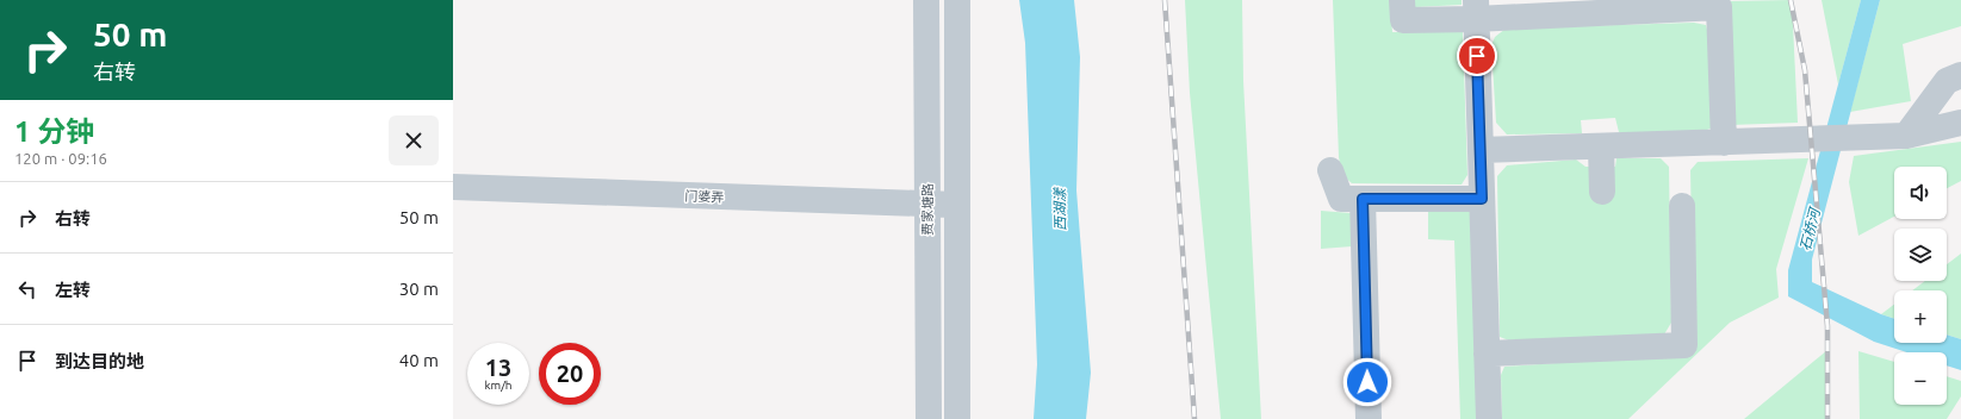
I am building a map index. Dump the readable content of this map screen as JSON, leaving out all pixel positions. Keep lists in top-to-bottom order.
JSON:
{
  "streets": {
    "street": ["门婆弄", "费家塘路"]
  },
  "crossings": [
    ["门婆弄", "费家塘路"]
  ],
  "water": ["西湖漾", "石桥河"],
  "page": {
    "turn": ["50 m", "右转"],
    "heading": ["1 分钟", "120 m · 09:16"],
    "map_buttons": ["+", "−"],
    "list": [
      {
        "name": "右转",
        "value": "50 m"
      },
      {
        "name": "左转",
        "value": "30 m"
      },
      {
        "name": "到达目的地",
        "value": "40 m"
      }
    ],
    "speed": "13 km/h",
    "limit": "20"
  }
}
